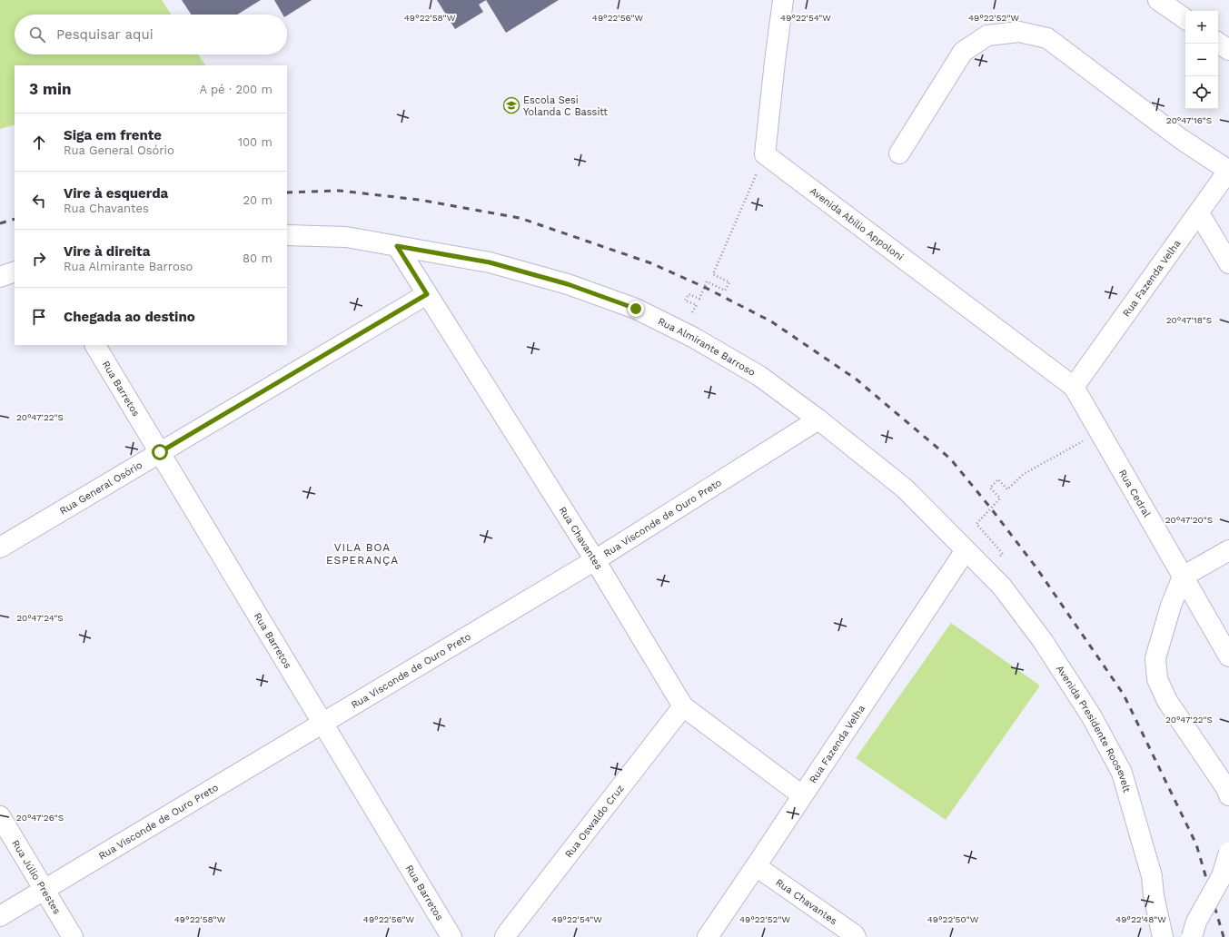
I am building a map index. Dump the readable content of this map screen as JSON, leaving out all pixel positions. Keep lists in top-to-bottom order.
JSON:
{
  "streets": {
    "street": [
      "Avenida Abílio Appoloni",
      "Rua Fazenda Velha",
      "Rua Almirante Barroso",
      "Rua Barretos",
      "Rua General Osório",
      "Rua Cedral",
      "Rua Visconde de Ouro Preto",
      "Rua Chavantes",
      "Avenida Presidente Roosevelt",
      "Rua Oswaldo Cruz",
      "Rua Júlio Prestes"
    ]
  },
  "crossings": [
    ["Avenida Abílio Appoloni", "Rua Fazenda Velha"],
    ["Avenida Abílio Appoloni", "Rua Cedral"],
    ["Rua Fazenda Velha", "Rua Almirante Barroso"],
    ["Rua Fazenda Velha", "Rua Cedral"],
    ["Rua Fazenda Velha", "Rua Chavantes"],
    ["Rua Fazenda Velha", "Avenida Presidente Roosevelt"],
    ["Rua Almirante Barroso", "Rua Visconde de Ouro Preto"],
    ["Rua Almirante Barroso", "Rua Chavantes"],
    ["Rua Almirante Barroso", "Avenida Presidente Roosevelt"],
    ["Rua Barretos", "Rua General Osório"],
    ["Rua Barretos", "Rua Visconde de Ouro Preto"],
    ["Rua General Osório", "Rua Chavantes"],
    ["Rua Visconde de Ouro Preto", "Rua Chavantes"],
    ["Rua Visconde de Ouro Preto", "Rua Júlio Prestes"],
    ["Rua Chavantes", "Rua Oswaldo Cruz"]
  ],
  "districts": ["VILA BOA ESPERANÇA"],
  "places": {
    "school or university": ["Escola Sesi Yolanda C Bassitt"]
  },
  "page": {
    "map_buttons": ["+", "−"],
    "search": "Pesquisar aqui",
    "heading": ["3 min", "A pé · 200 m"],
    "list": [
      ["Siga em frente", "Rua General Osório", "100 m"],
      ["Vire à esquerda", "Rua Chavantes", "20 m"],
      ["Vire à direita", "Rua Almirante Barroso", "80 m"],
      "Chegada ao destino"
    ]
  },
  "coordinates": [
    "49°22'58\"W",
    "49°22'56\"W",
    "49°22'54\"W",
    "49°22'52\"W",
    "20°47'16\"S",
    "20°47'18\"S",
    "20°47'22\"S",
    "20°47'20\"S",
    "20°47'24\"S",
    "20°47'26\"S",
    "49°22'50\"W",
    "49°22'48\"W"
  ]
}
